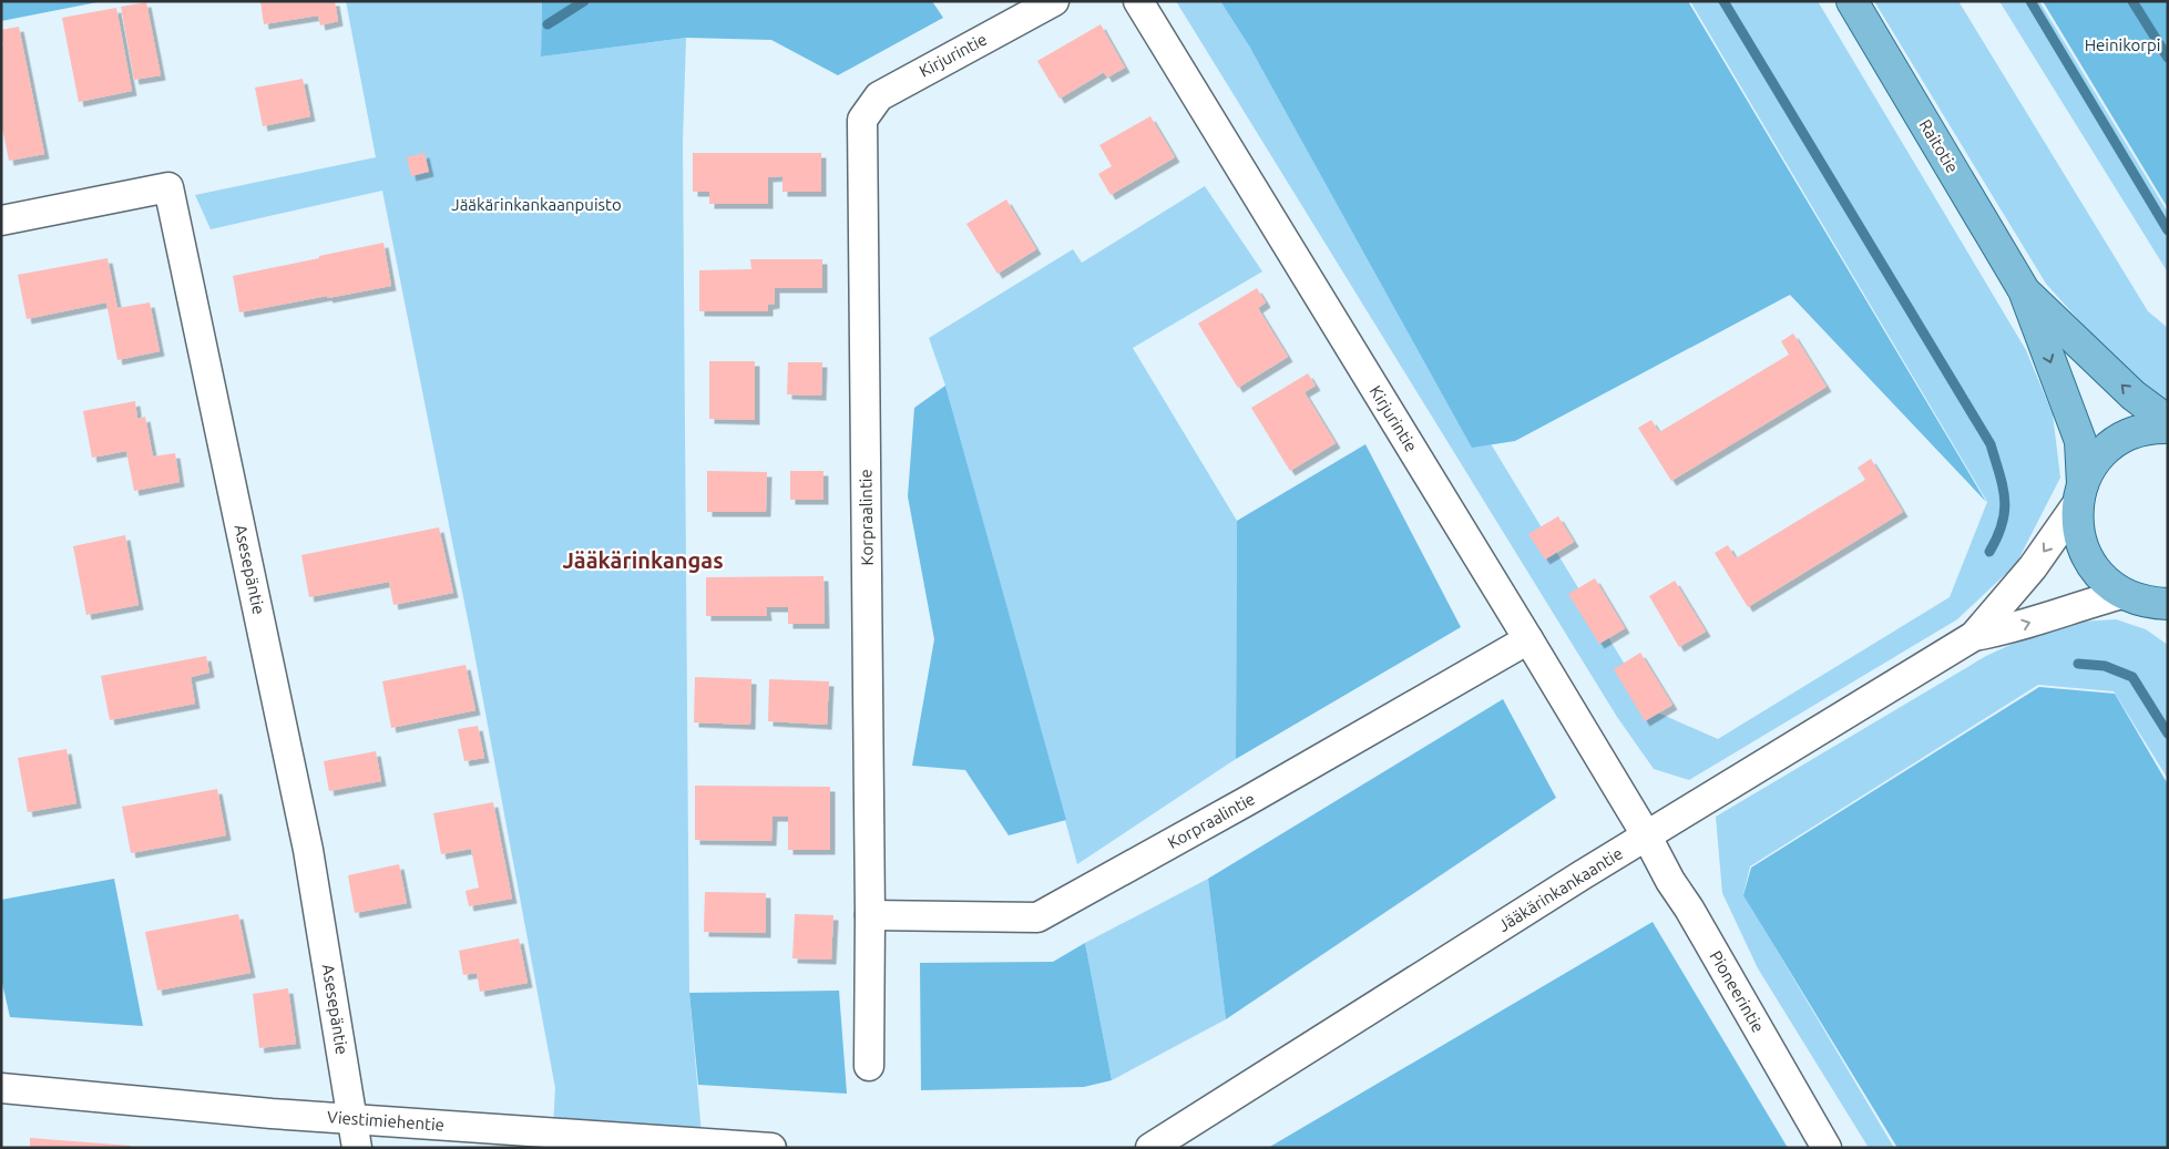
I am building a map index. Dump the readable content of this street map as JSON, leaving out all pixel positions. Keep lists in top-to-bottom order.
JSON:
{
  "streets": {
    "main road": ["Raitotie"],
    "street": [
      "Kirjurintie",
      "Korpraalintie",
      "Asesepäntie",
      "Jääkärinkankaantie",
      "Pioneerintie",
      "Viestimiehentie"
    ]
  },
  "crossings": [
    ["Kirjurintie", "Korpraalintie"],
    ["Kirjurintie", "Jääkärinkankaantie"],
    ["Kirjurintie", "Pioneerintie"],
    ["Raitotie", "Jääkärinkankaantie"],
    ["Asesepäntie", "Viestimiehentie"],
    ["Jääkärinkankaantie", "Pioneerintie"]
  ],
  "districts": ["Jääkärinkangas"],
  "parks": ["Heinikorpi", "Jääkärinkankaanpuisto"]
}
